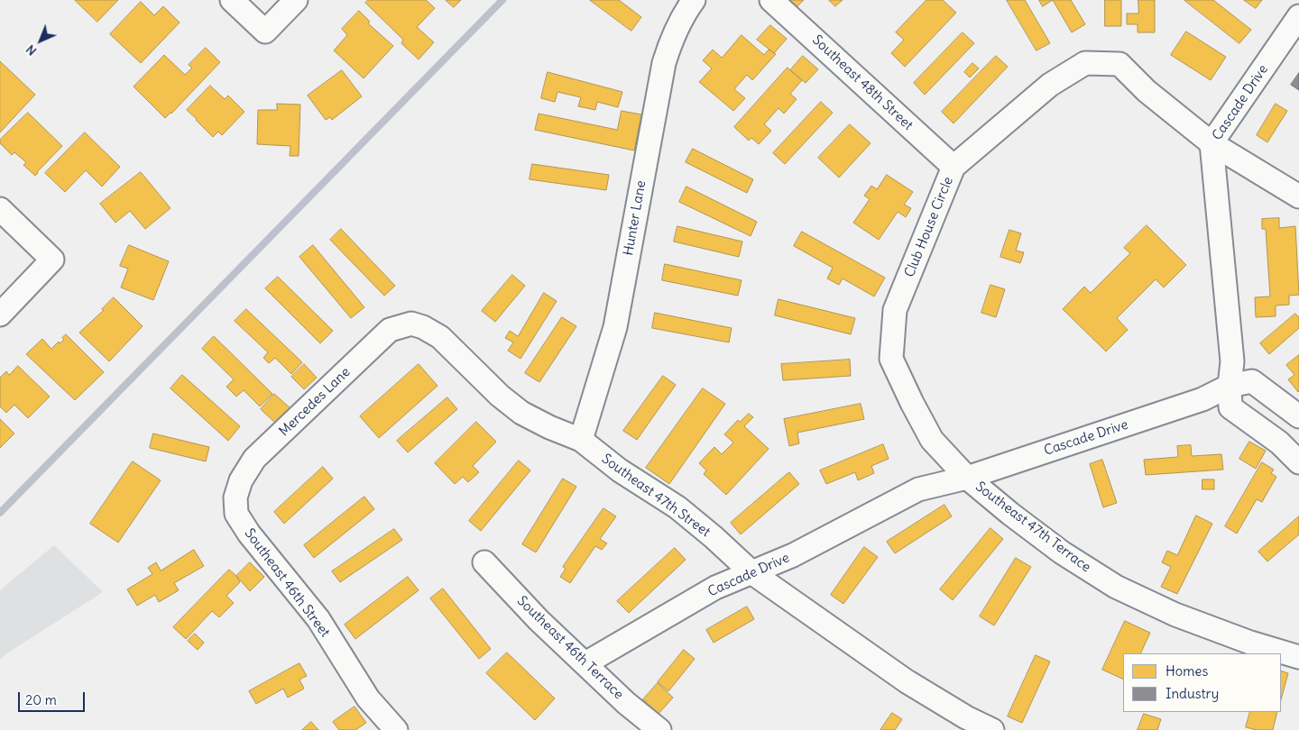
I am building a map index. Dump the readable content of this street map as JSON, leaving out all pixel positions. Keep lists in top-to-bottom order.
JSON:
{
  "streets": {
    "street": [
      "Southeast 48th Street",
      "Cascade Drive",
      "Hunter Lane",
      "Club House Circle",
      "Mercedes Lane",
      "Southeast 47th Street",
      "Southeast 47th Terrace",
      "Southeast 46th Street",
      "Southeast 46th Terrace"
    ]
  },
  "crossings": [
    ["Southeast 48th Street", "Club House Circle"],
    ["Cascade Drive", "Club House Circle"],
    ["Cascade Drive", "Southeast 47th Street"],
    ["Cascade Drive", "Southeast 47th Terrace"],
    ["Cascade Drive", "Southeast 46th Terrace"],
    ["Hunter Lane", "Southeast 47th Street"],
    ["Club House Circle", "Southeast 47th Terrace"],
    ["Mercedes Lane", "Southeast 47th Street"],
    ["Mercedes Lane", "Southeast 46th Street"]
  ],
  "legend": ["Homes", "Industry"],
  "scale_bar": "20 m",
  "north": "bottom left"
}
